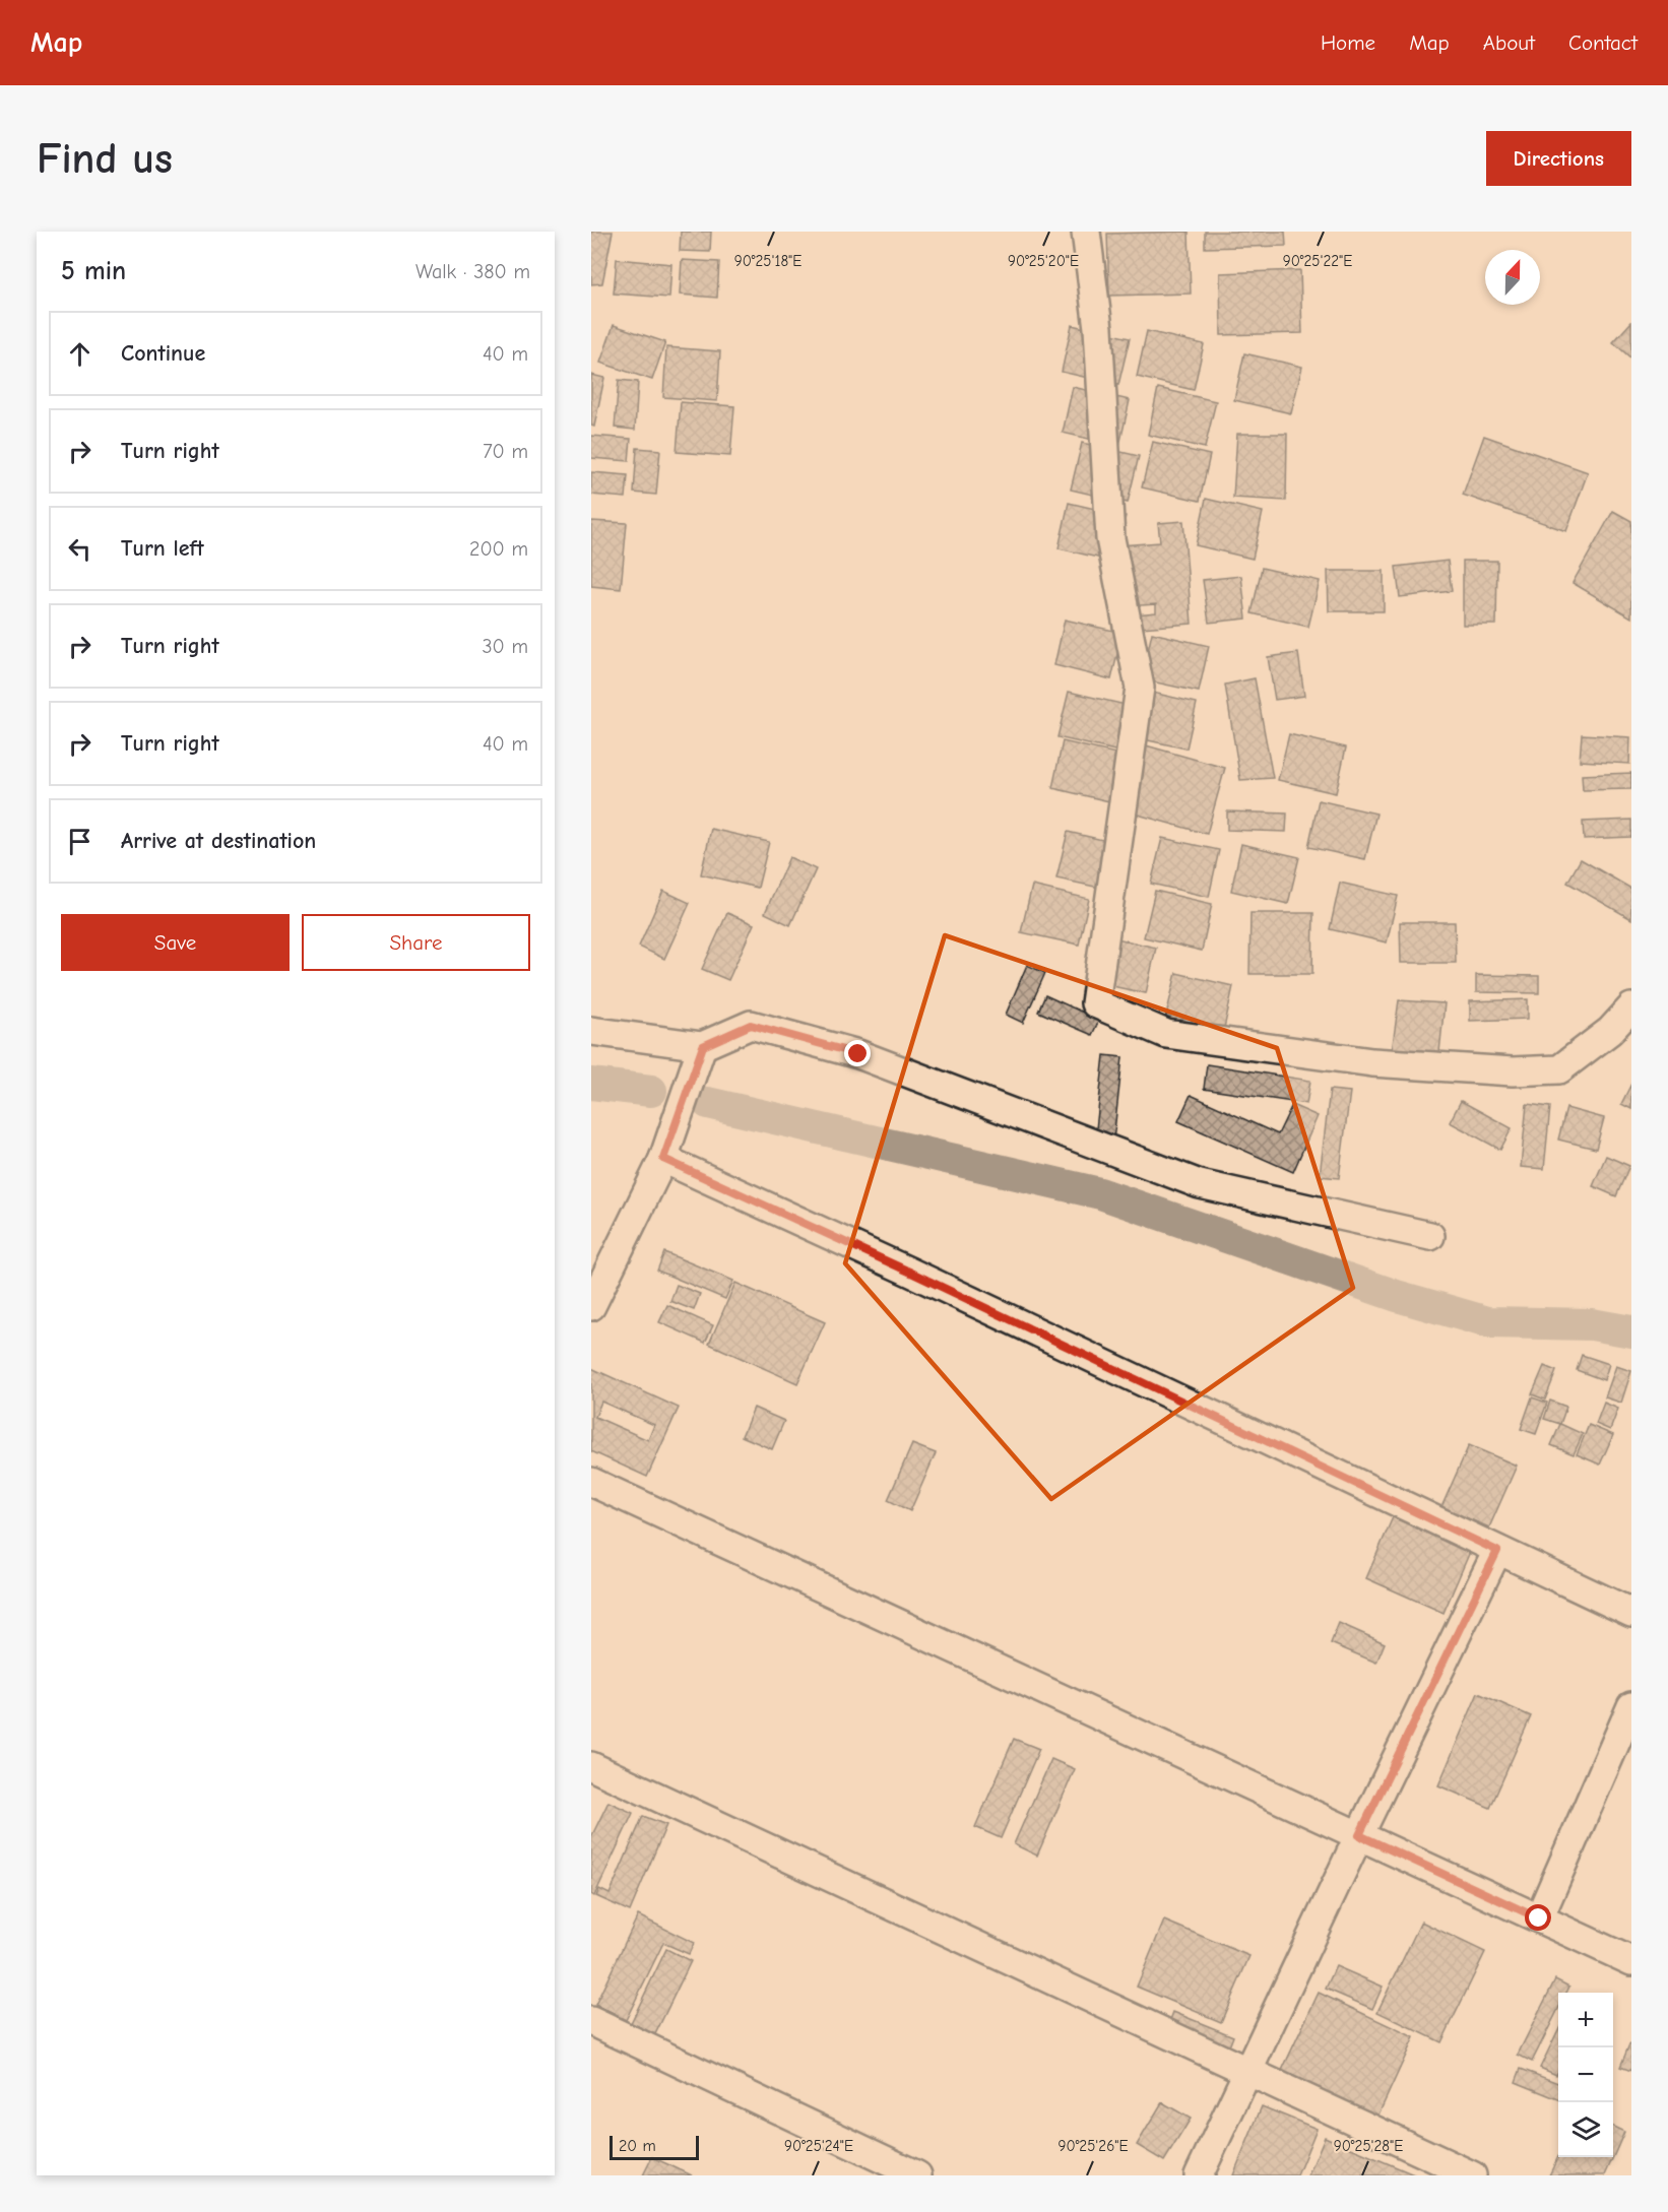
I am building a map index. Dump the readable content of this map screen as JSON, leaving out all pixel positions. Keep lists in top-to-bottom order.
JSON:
{
  "scale_bar": "20 m",
  "north": "top",
  "page": {
    "header": "Map",
    "nav": [
      "Home",
      "Map",
      "About",
      "Contact"
    ],
    "buttons": [
      "Directions",
      ["Save", "Share"]
    ],
    "title": "Find us",
    "heading": ["5 min", "Walk · 380 m"],
    "list": [
      ["Continue", "40 m"],
      ["Turn right", "70 m"],
      ["Turn left", "200 m"],
      ["Turn right", "30 m"],
      ["Turn right", "40 m"],
      "Arrive at destination"
    ],
    "map_buttons": ["+", "−"],
    "scale": "20 m"
  },
  "coordinates": [
    "90°25'18\"E",
    "90°25'20\"E",
    "90°25'22\"E",
    "90°25'24\"E",
    "90°25'26\"E",
    "90°25'28\"E"
  ]
}
